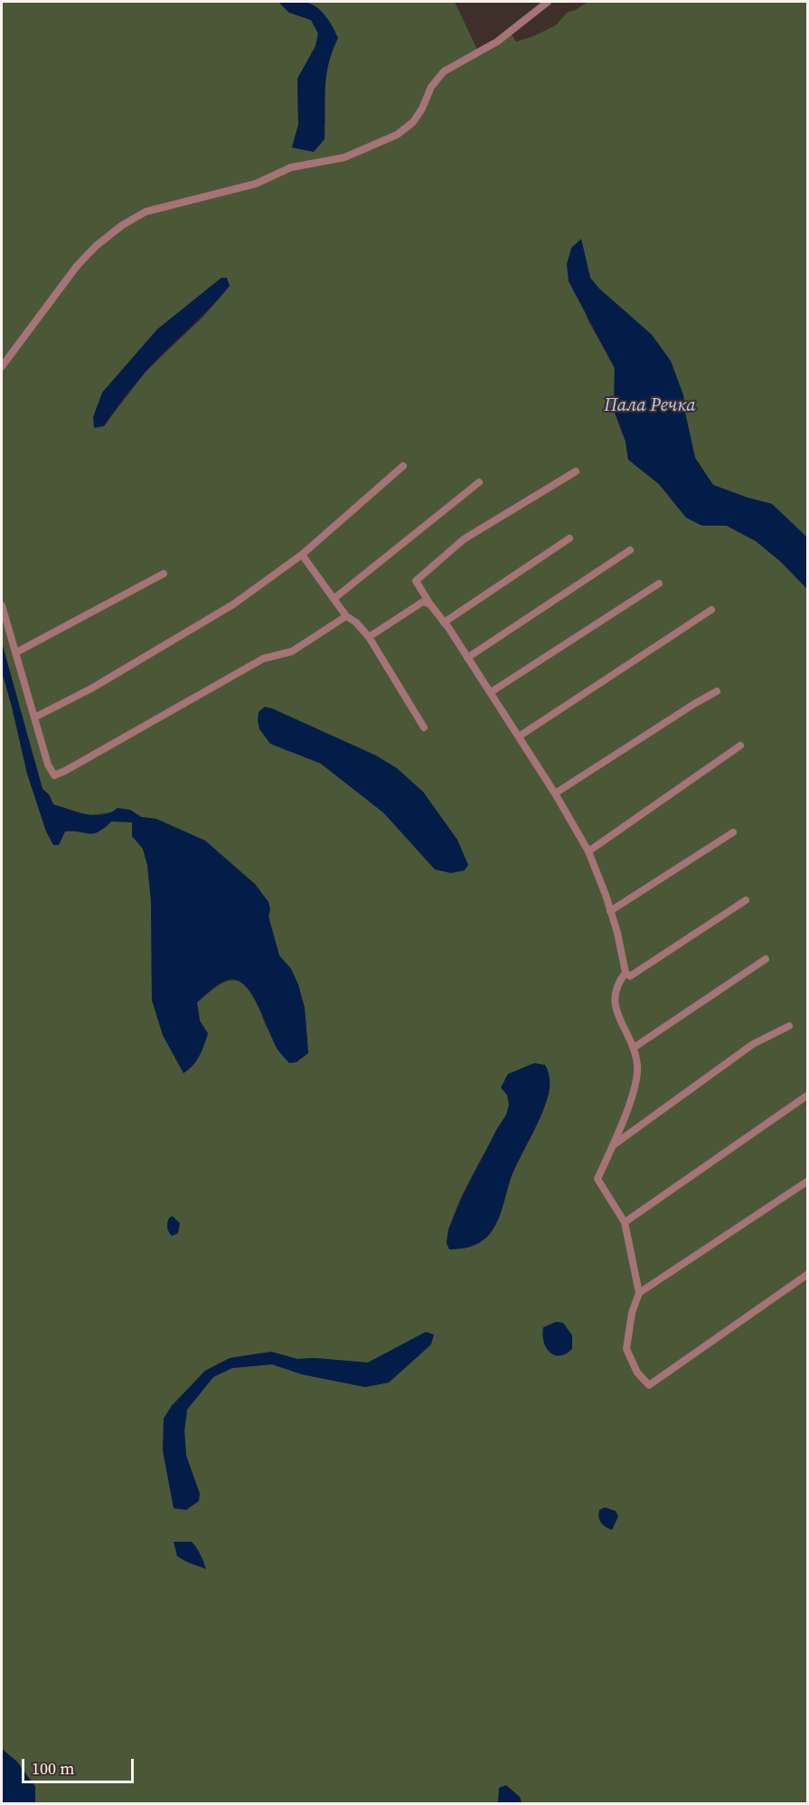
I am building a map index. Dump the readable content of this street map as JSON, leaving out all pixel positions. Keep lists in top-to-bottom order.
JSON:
{
  "water": ["Пала Речка"],
  "scale_bar": "100 m"
}
